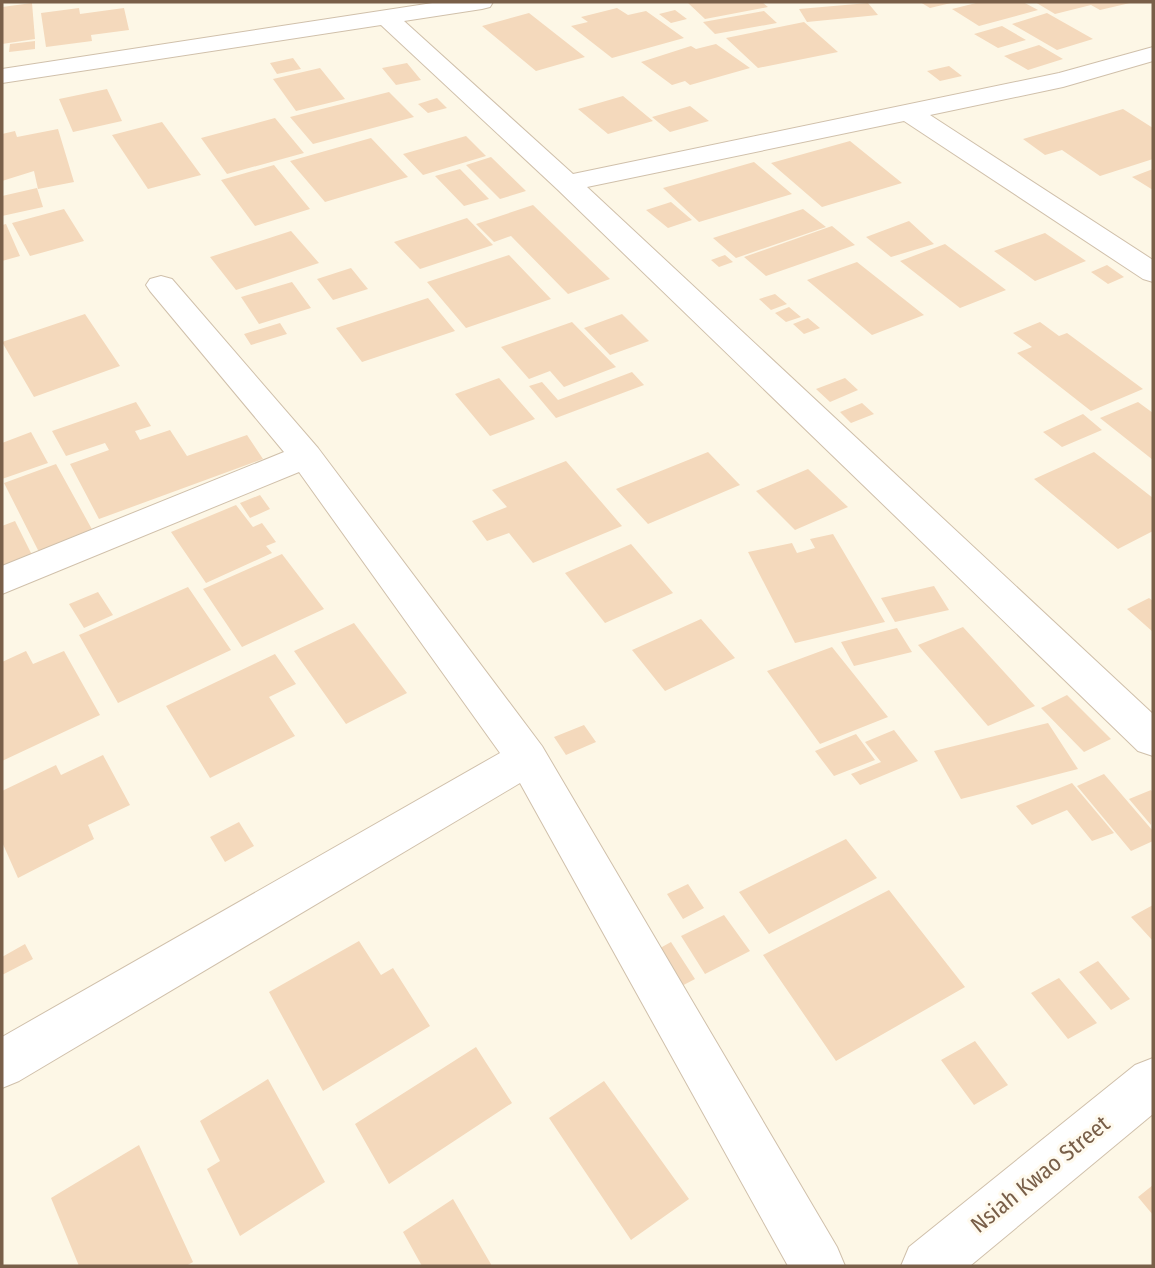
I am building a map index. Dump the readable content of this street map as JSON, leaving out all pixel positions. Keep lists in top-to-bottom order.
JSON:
{
  "streets": {
    "street": ["Nsiah Kwao Street"]
  }
}
